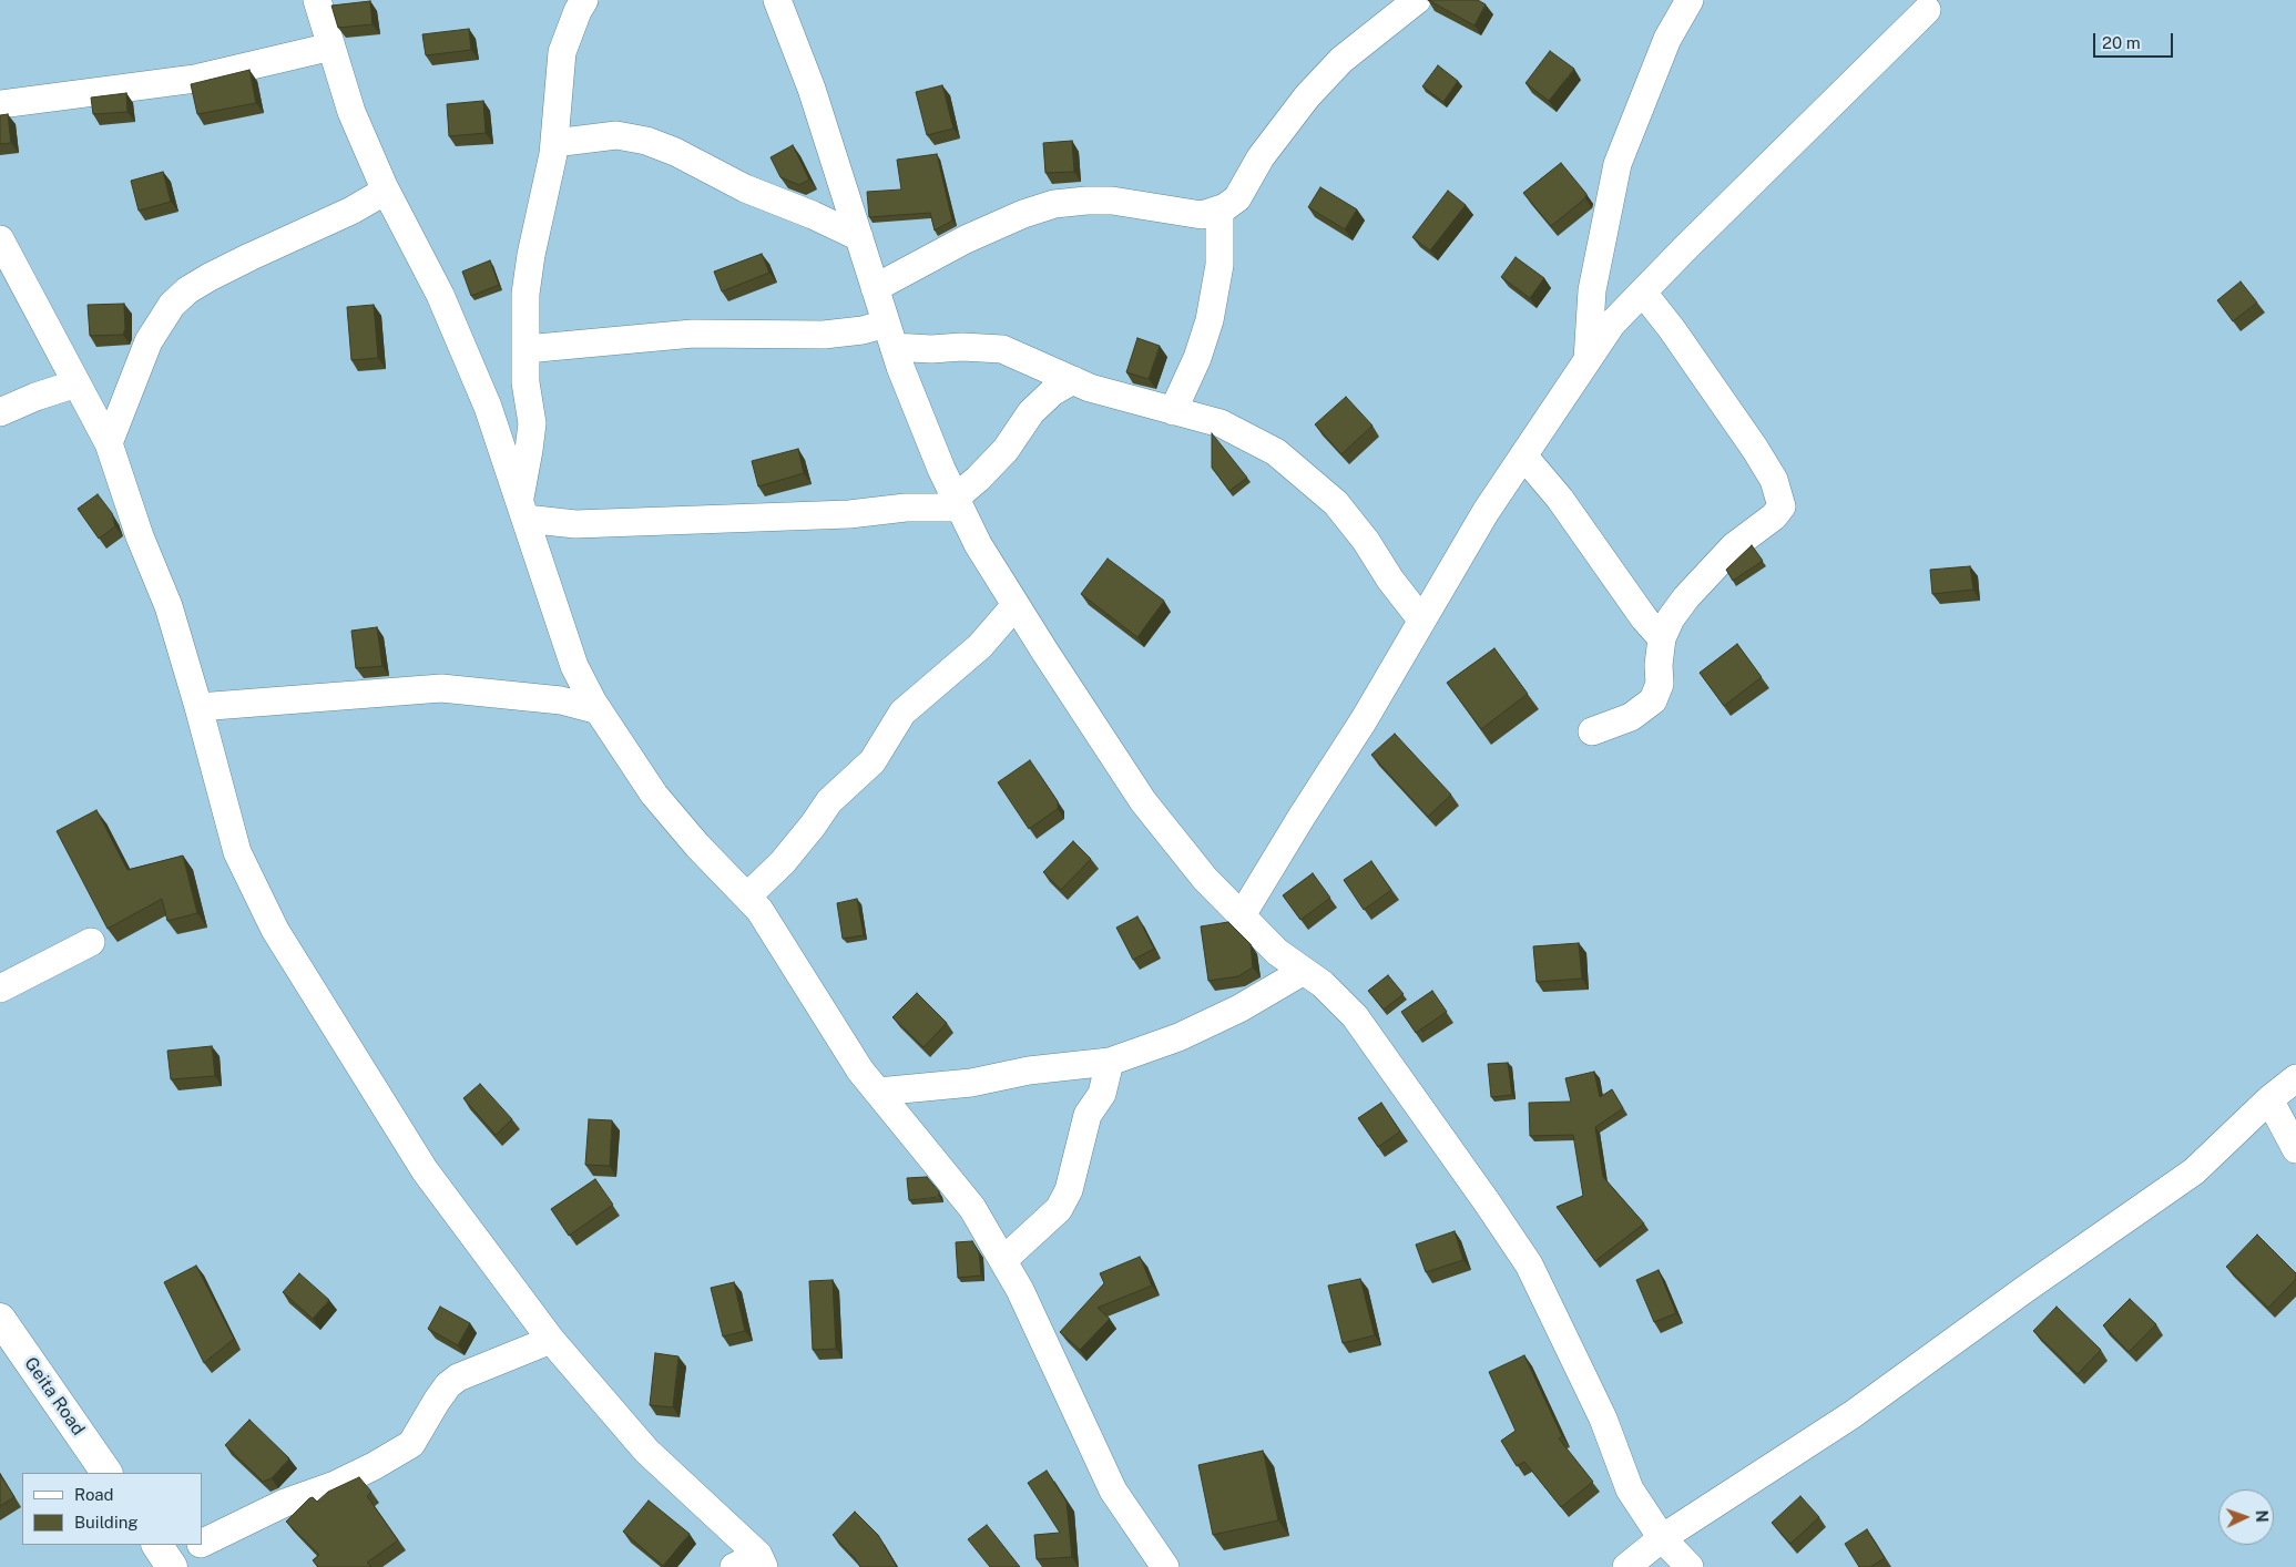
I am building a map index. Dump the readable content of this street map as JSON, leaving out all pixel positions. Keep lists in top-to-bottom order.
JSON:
{
  "streets": {
    "highway": ["Geita Road"]
  },
  "legend": ["Road", "Building"],
  "scale_bar": "20 m",
  "north": "right"
}
